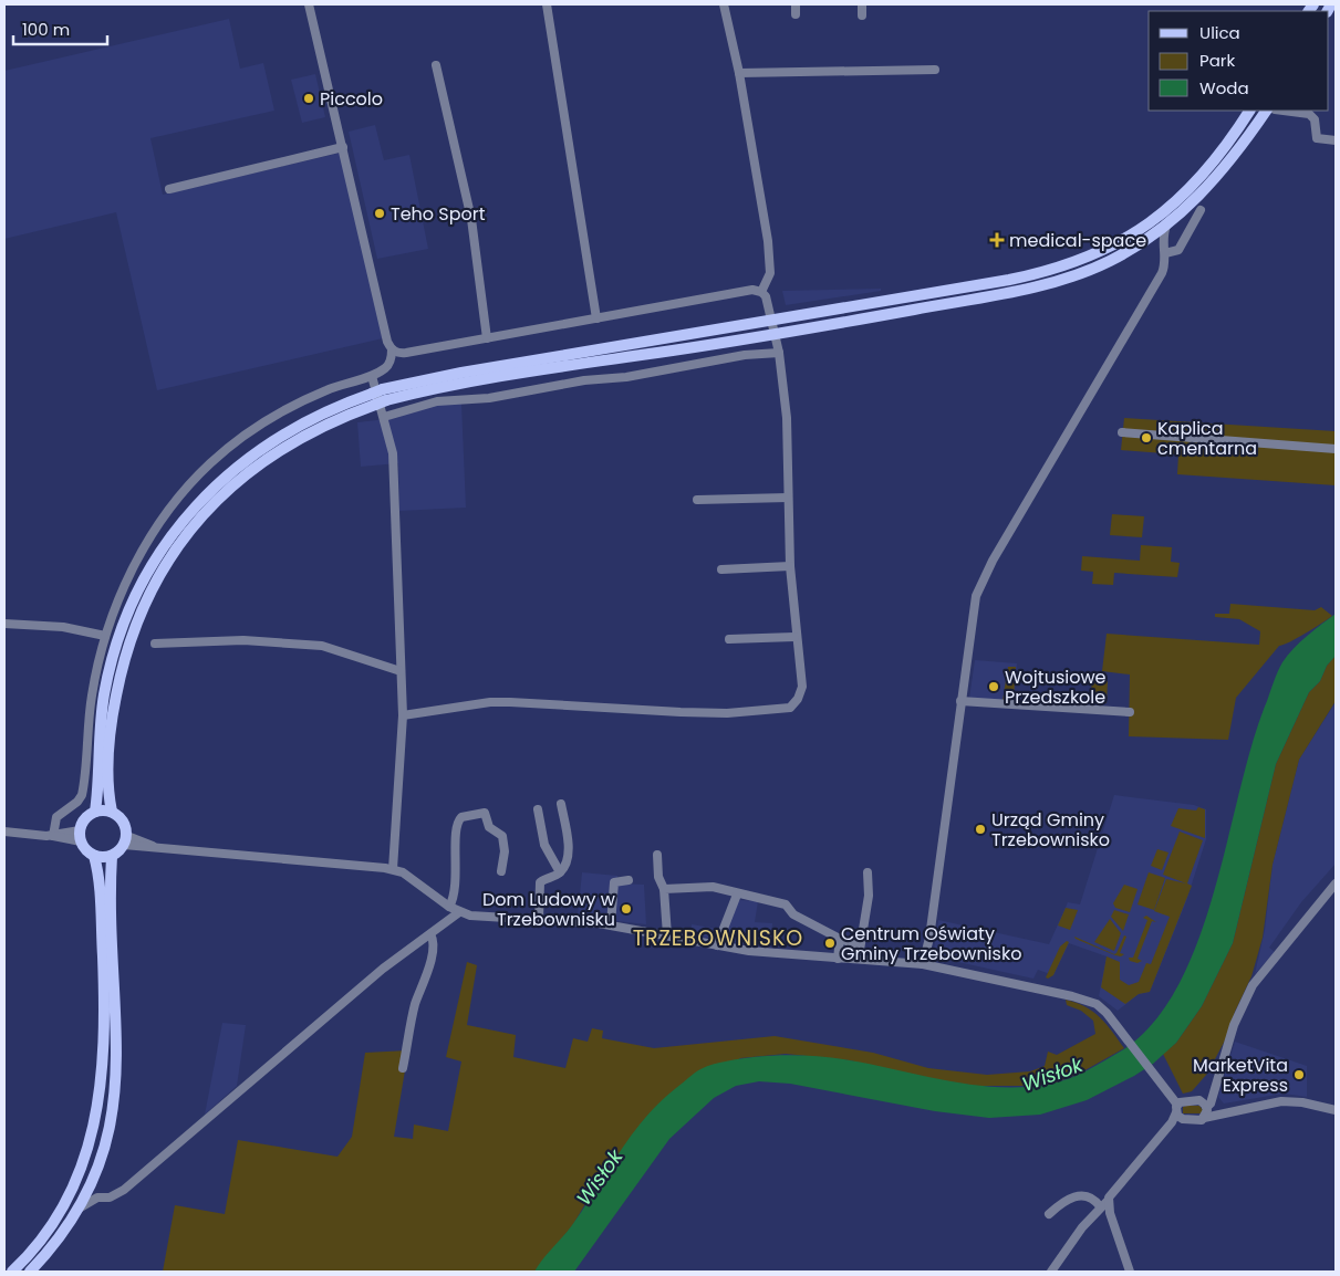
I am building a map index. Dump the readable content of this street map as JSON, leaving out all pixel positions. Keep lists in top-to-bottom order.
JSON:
{
  "districts": ["TRZEBOWNISKO"],
  "water": ["Wisłok"],
  "places": {
    "other": [
      "Piccolo",
      "Teho Sport",
      "Kaplica cmentarna",
      "Wojtusiowe Przedszkole",
      "Urząd Gminy Trzebownisko",
      "Dom Ludowy w Trzebownisku",
      "Centrum Oświaty Gminy Trzebownisko",
      "MarketVita Express"
    ],
    "health": ["medical-space"]
  },
  "legend": ["Ulica", "Park", "Woda"],
  "scale_bar": "100 m"
}
